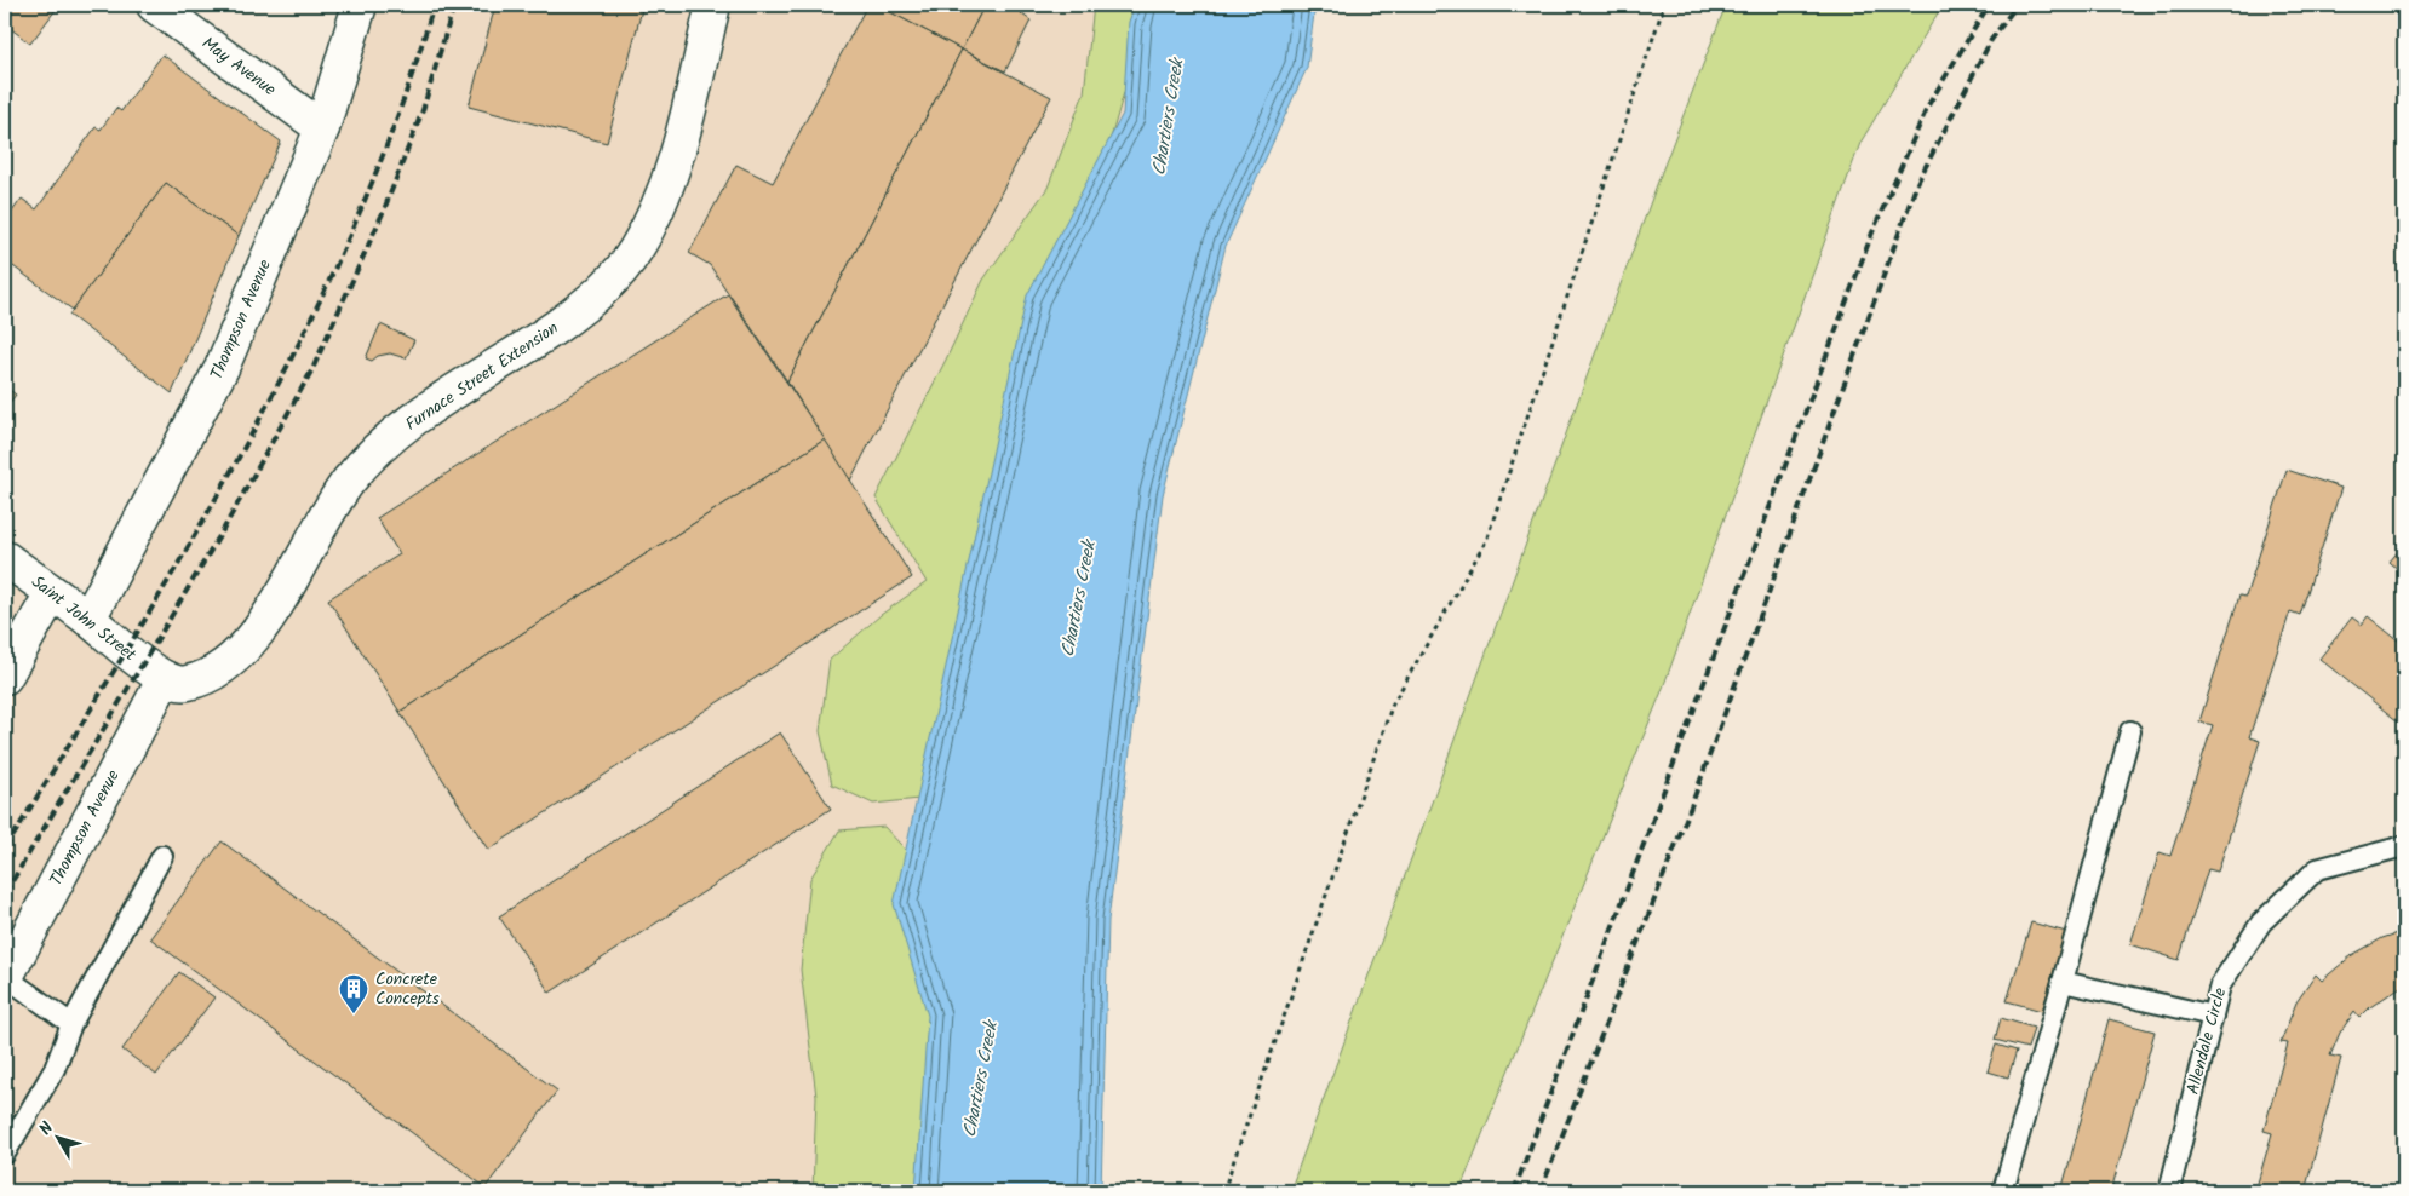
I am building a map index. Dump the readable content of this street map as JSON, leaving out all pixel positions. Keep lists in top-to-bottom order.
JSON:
{
  "streets": {
    "street": [
      "May Avenue",
      "Thompson Avenue",
      "Furnace Street Extension",
      "Saint John Street"
    ],
    "lane": ["Allendale Circle"]
  },
  "crossings": [
    ["May Avenue", "Thompson Avenue"],
    ["Thompson Avenue", "Furnace Street Extension"],
    ["Thompson Avenue", "Saint John Street"],
    ["Furnace Street Extension", "Saint John Street"]
  ],
  "water": ["Chartiers Creek"],
  "places": {
    "building": ["Concrete Concepts"]
  },
  "north": "top left"
}
